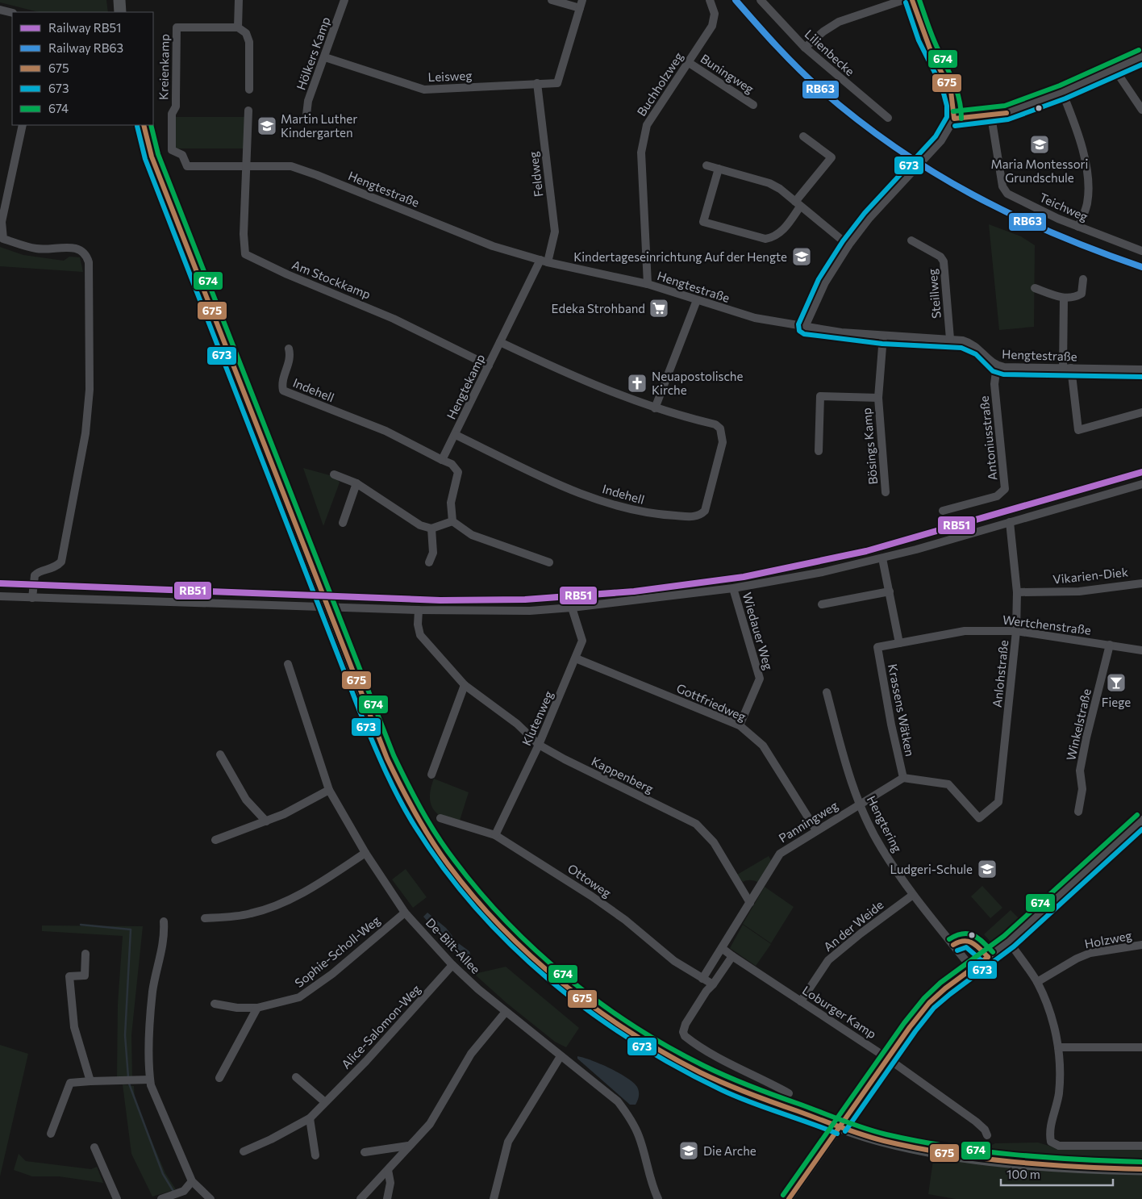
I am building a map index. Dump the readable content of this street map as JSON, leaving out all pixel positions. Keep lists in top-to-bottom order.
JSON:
{
  "streets": {
    "street": [
      "Lilienbecke",
      "Hölkers Kamp",
      "Kreienkamp",
      "Buningweg",
      "Leisweg",
      "Buchholzweg",
      "Feldweg",
      "Hengtestraße",
      "Teichweg",
      "Am Stockkamp",
      "Steillweg",
      "Hengtekamp",
      "Indehell",
      "Antoniusstraße",
      "Bösings Kamp",
      "Vikarien-Diek",
      "Wertchenstraße",
      "Wiedauer Weg",
      "Anlohstraße",
      "Gottfriedweg",
      "Krassens Wätken",
      "Klutenweg",
      "Winkelstraße",
      "Kappenberg",
      "Panningweg",
      "Hengtering",
      "Ottoweg",
      "An der Weide",
      "Holzweg",
      "De-Bilt-Allee",
      "Sophie-Scholl-Weg",
      "Loburger Kamp",
      "Alice-Salomon-Weg"
    ]
  },
  "crossings": [
    ["Hölkers Kamp", "Leisweg"],
    ["Kreienkamp", "Hengtestraße"],
    ["Kreienkamp", "Am Stockkamp"],
    ["Buningweg", "Buchholzweg"],
    ["Leisweg", "Feldweg"],
    ["Buchholzweg", "Hengtestraße"],
    ["Feldweg", "Hengtestraße"],
    ["Feldweg", "Hengtekamp"],
    ["Hengtestraße", "Am Stockkamp"],
    ["Hengtestraße", "Steillweg"],
    ["Hengtestraße", "Hengtekamp"],
    ["Hengtestraße", "Antoniusstraße"],
    ["Hengtestraße", "Bösings Kamp"],
    ["Am Stockkamp", "Hengtekamp"],
    ["Hengtekamp", "Indehell"],
    ["Vikarien-Diek", "Anlohstraße"],
    ["Wertchenstraße", "Anlohstraße"],
    ["Wertchenstraße", "Krassens Wätken"],
    ["Wertchenstraße", "Winkelstraße"],
    ["Wiedauer Weg", "Anlohstraße"],
    ["Wiedauer Weg", "Gottfriedweg"],
    ["Wiedauer Weg", "Klutenweg"],
    ["Wiedauer Weg", "Kappenberg"],
    ["Anlohstraße", "Krassens Wätken"],
    ["Anlohstraße", "Panningweg"],
    ["Gottfriedweg", "Klutenweg"],
    ["Gottfriedweg", "Panningweg"],
    ["Krassens Wätken", "Panningweg"],
    ["Klutenweg", "Kappenberg"],
    ["Klutenweg", "Ottoweg"],
    ["Kappenberg", "Panningweg"],
    ["Panningweg", "Hengtering"],
    ["Panningweg", "Ottoweg"],
    ["Hengtering", "An der Weide"],
    ["An der Weide", "Loburger Kamp"],
    ["De-Bilt-Allee", "Sophie-Scholl-Weg"],
    ["De-Bilt-Allee", "Alice-Salomon-Weg"]
  ],
  "places": {
    "school or university": [
      "Martin Luther Kindergarten",
      "Maria Montessori Grundschule",
      "Kindertageseinrichtung Auf der Hengte",
      "Ludgeri-Schule",
      "Die Arche"
    ],
    "supermarket": ["Edeka Strohband"],
    "church": ["Neuapostolische Kirche"],
    "bar": ["Fiege"]
  },
  "lines": [
    "rail line RB63",
    "transit line 675",
    "transit line 674",
    "transit line 673",
    "rail line RB51"
  ],
  "legend": [
    "Railway RB51",
    "Railway RB63",
    "675",
    "673",
    "674"
  ],
  "scale_bar": "100 m"
}
